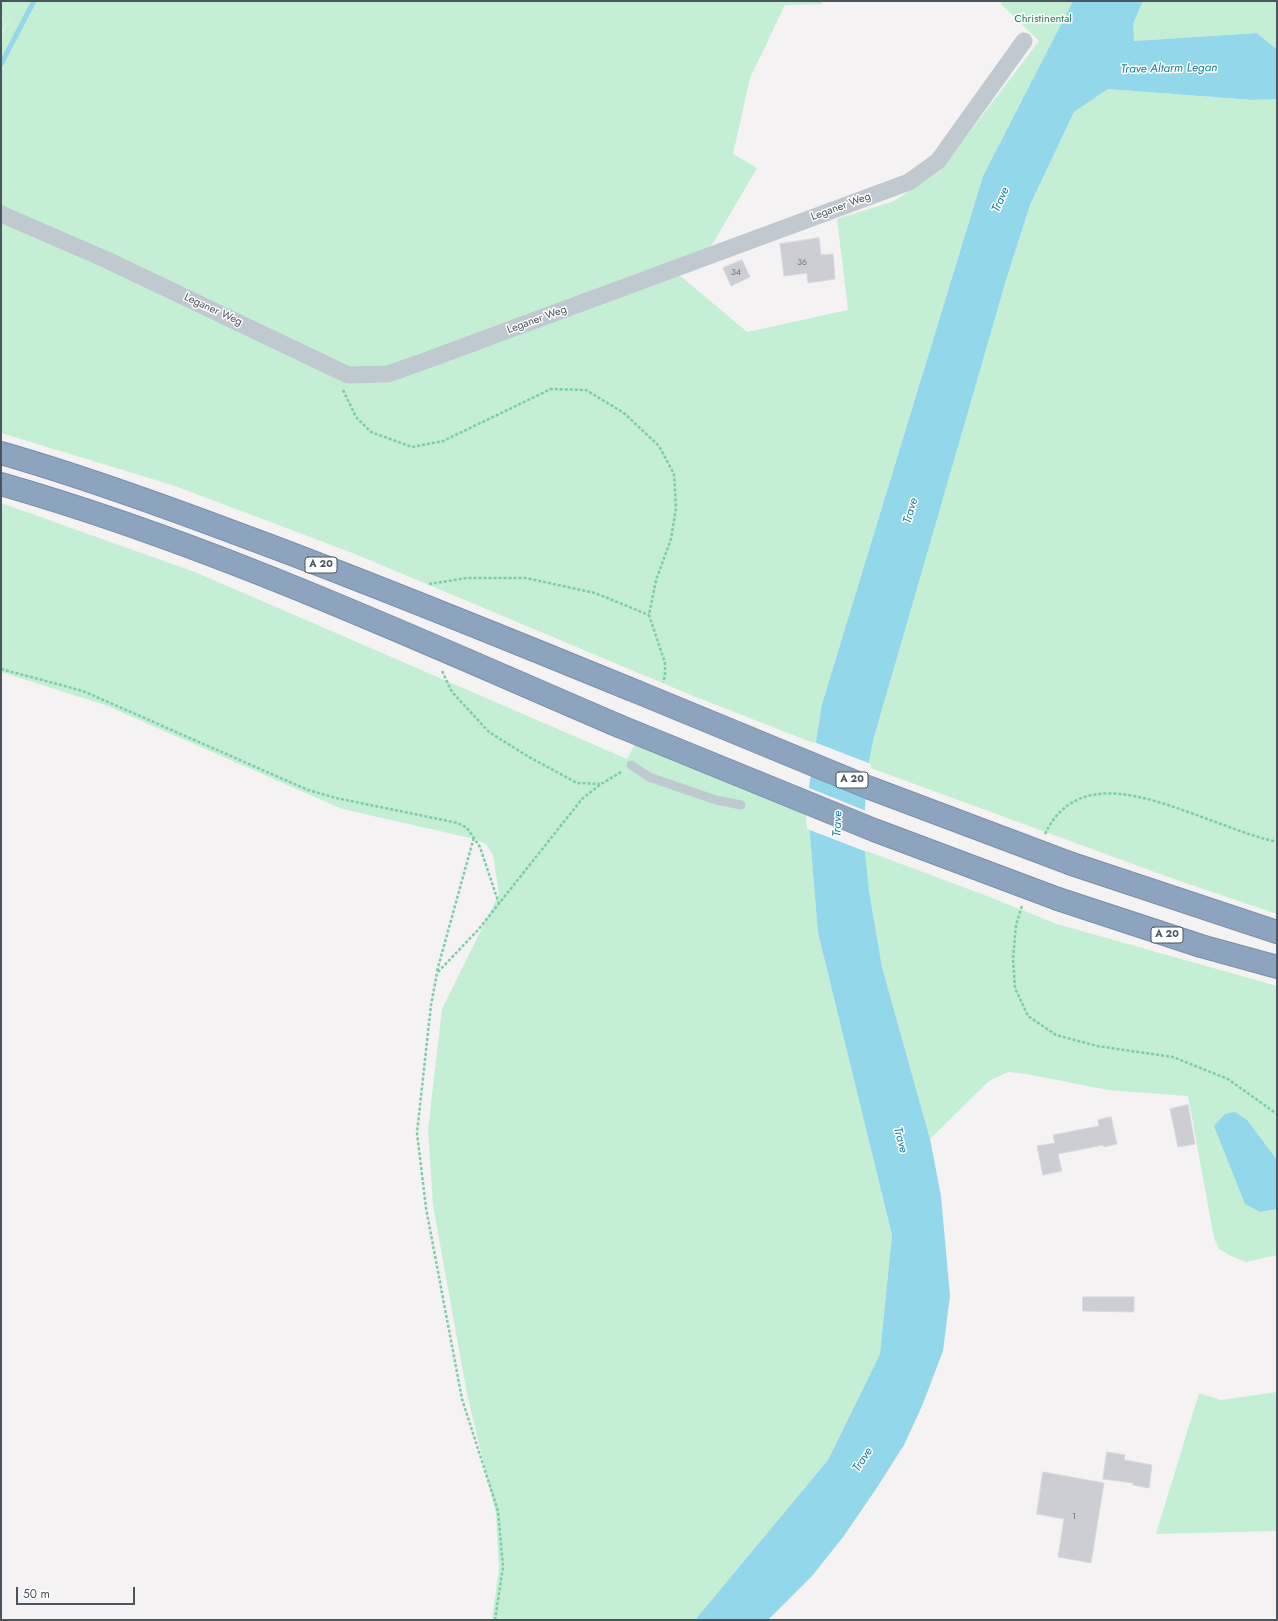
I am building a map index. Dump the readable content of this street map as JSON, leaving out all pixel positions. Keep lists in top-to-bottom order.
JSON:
{
  "streets": {
    "highway": ["A 20"],
    "street": ["Leganer Weg"]
  },
  "water": ["Trave Altarm Legan", "Trave"],
  "parks": ["Christinental"],
  "house_numbers": ["36", "34", "1"],
  "scale_bar": "50 m"
}
